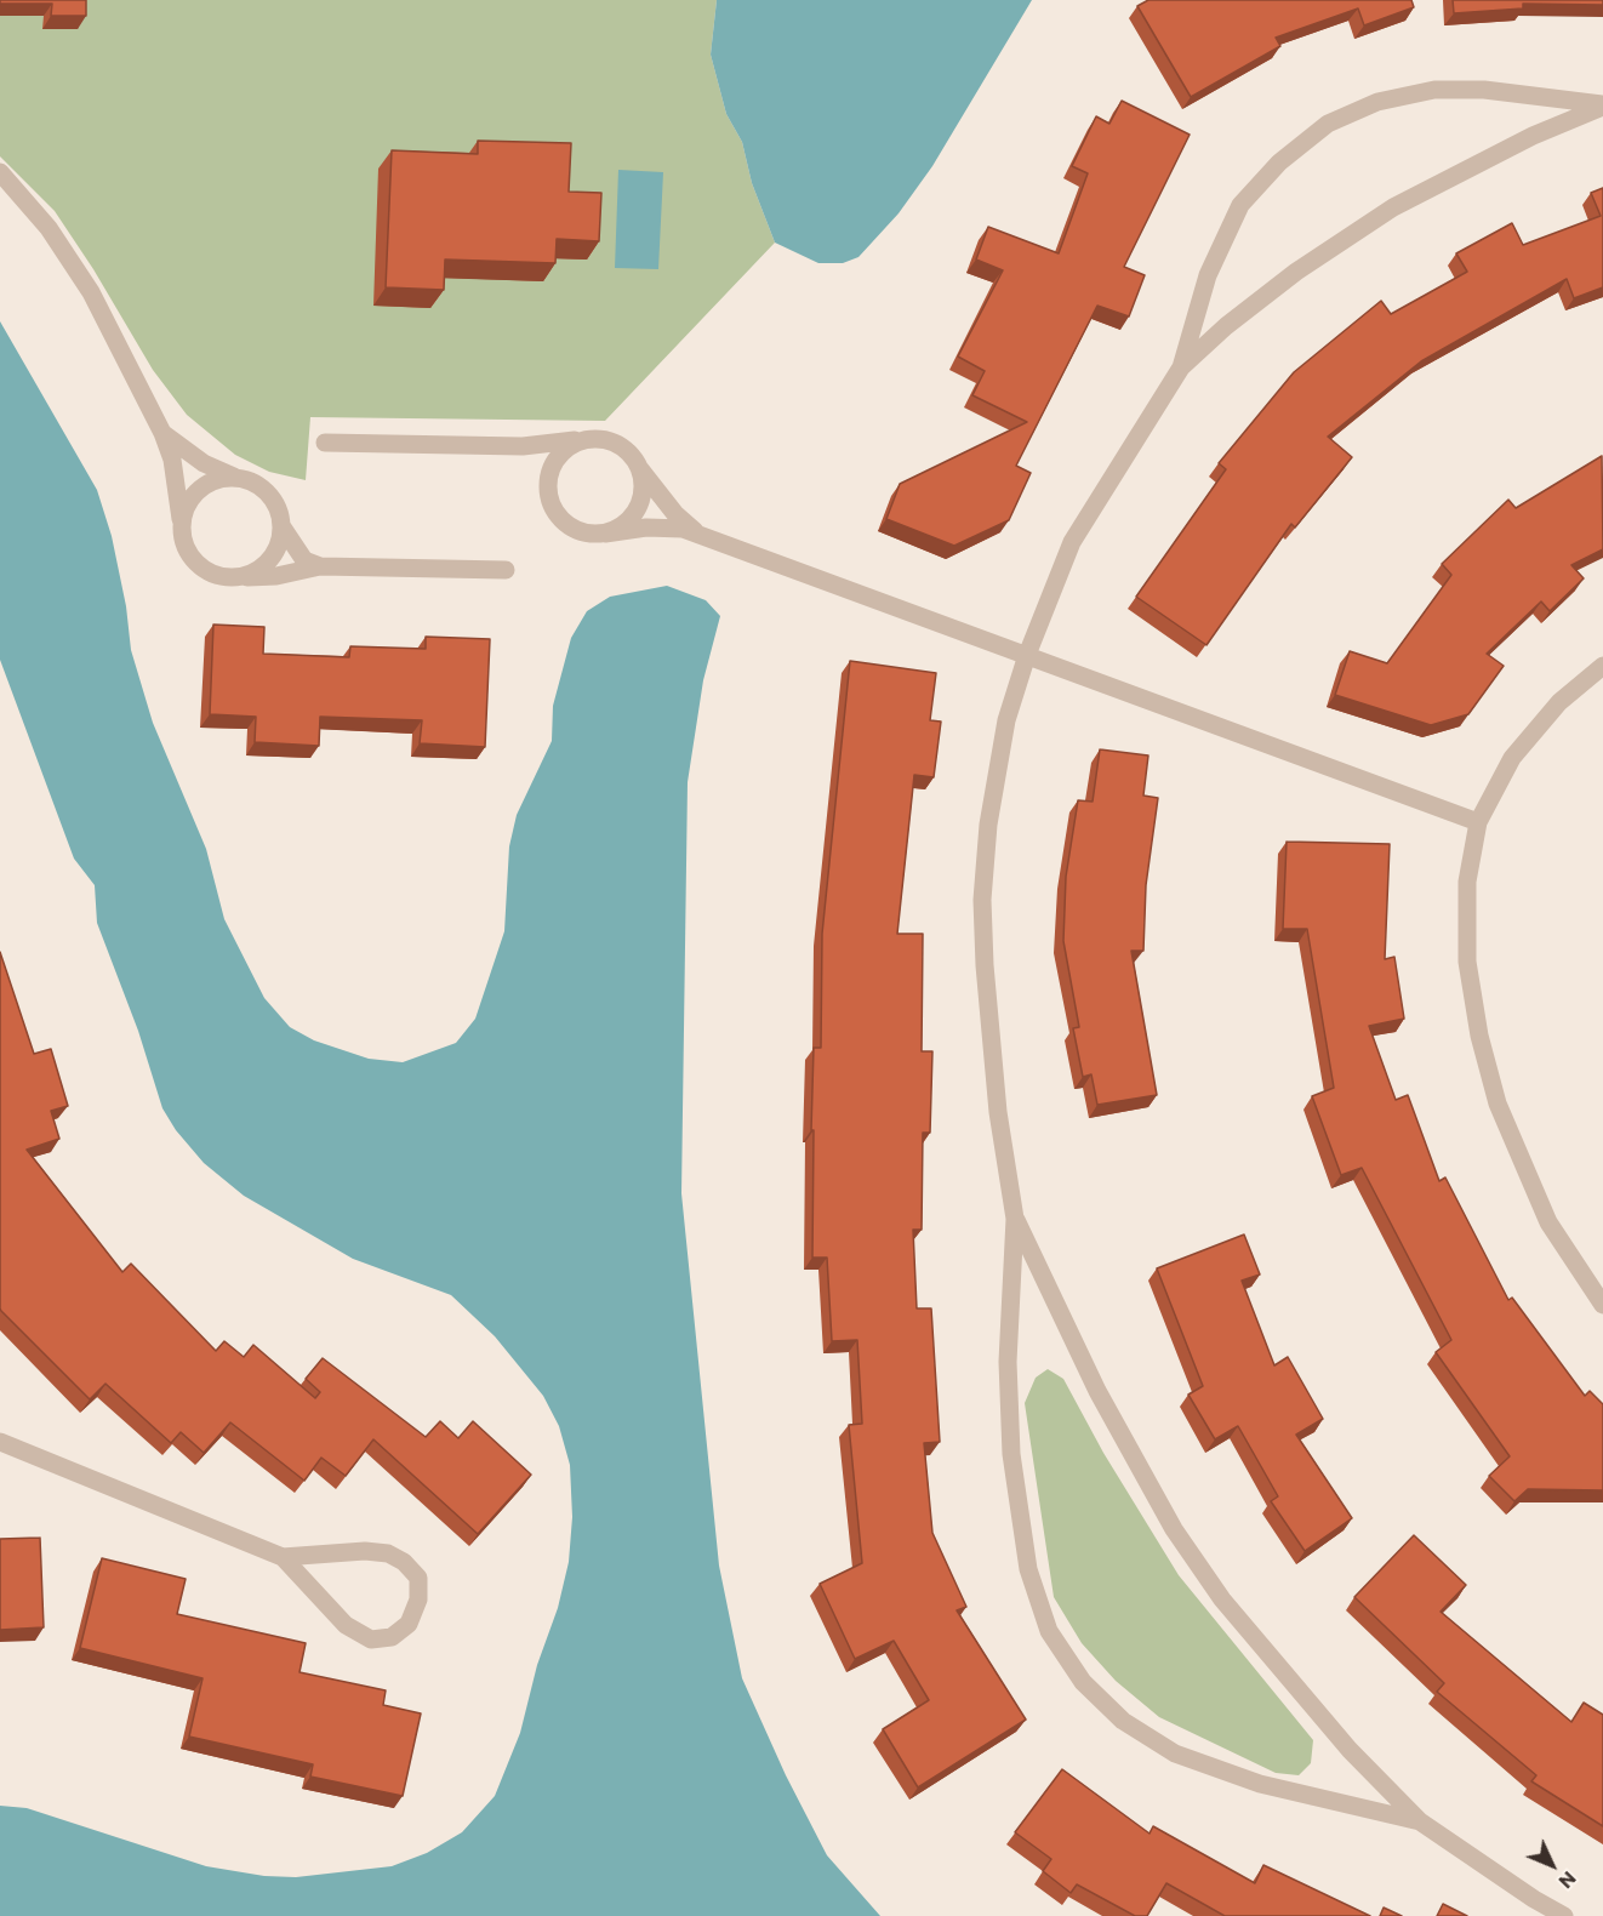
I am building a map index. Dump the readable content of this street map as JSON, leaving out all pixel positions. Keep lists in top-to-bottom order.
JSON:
{
  "north": "bottom right"
}
